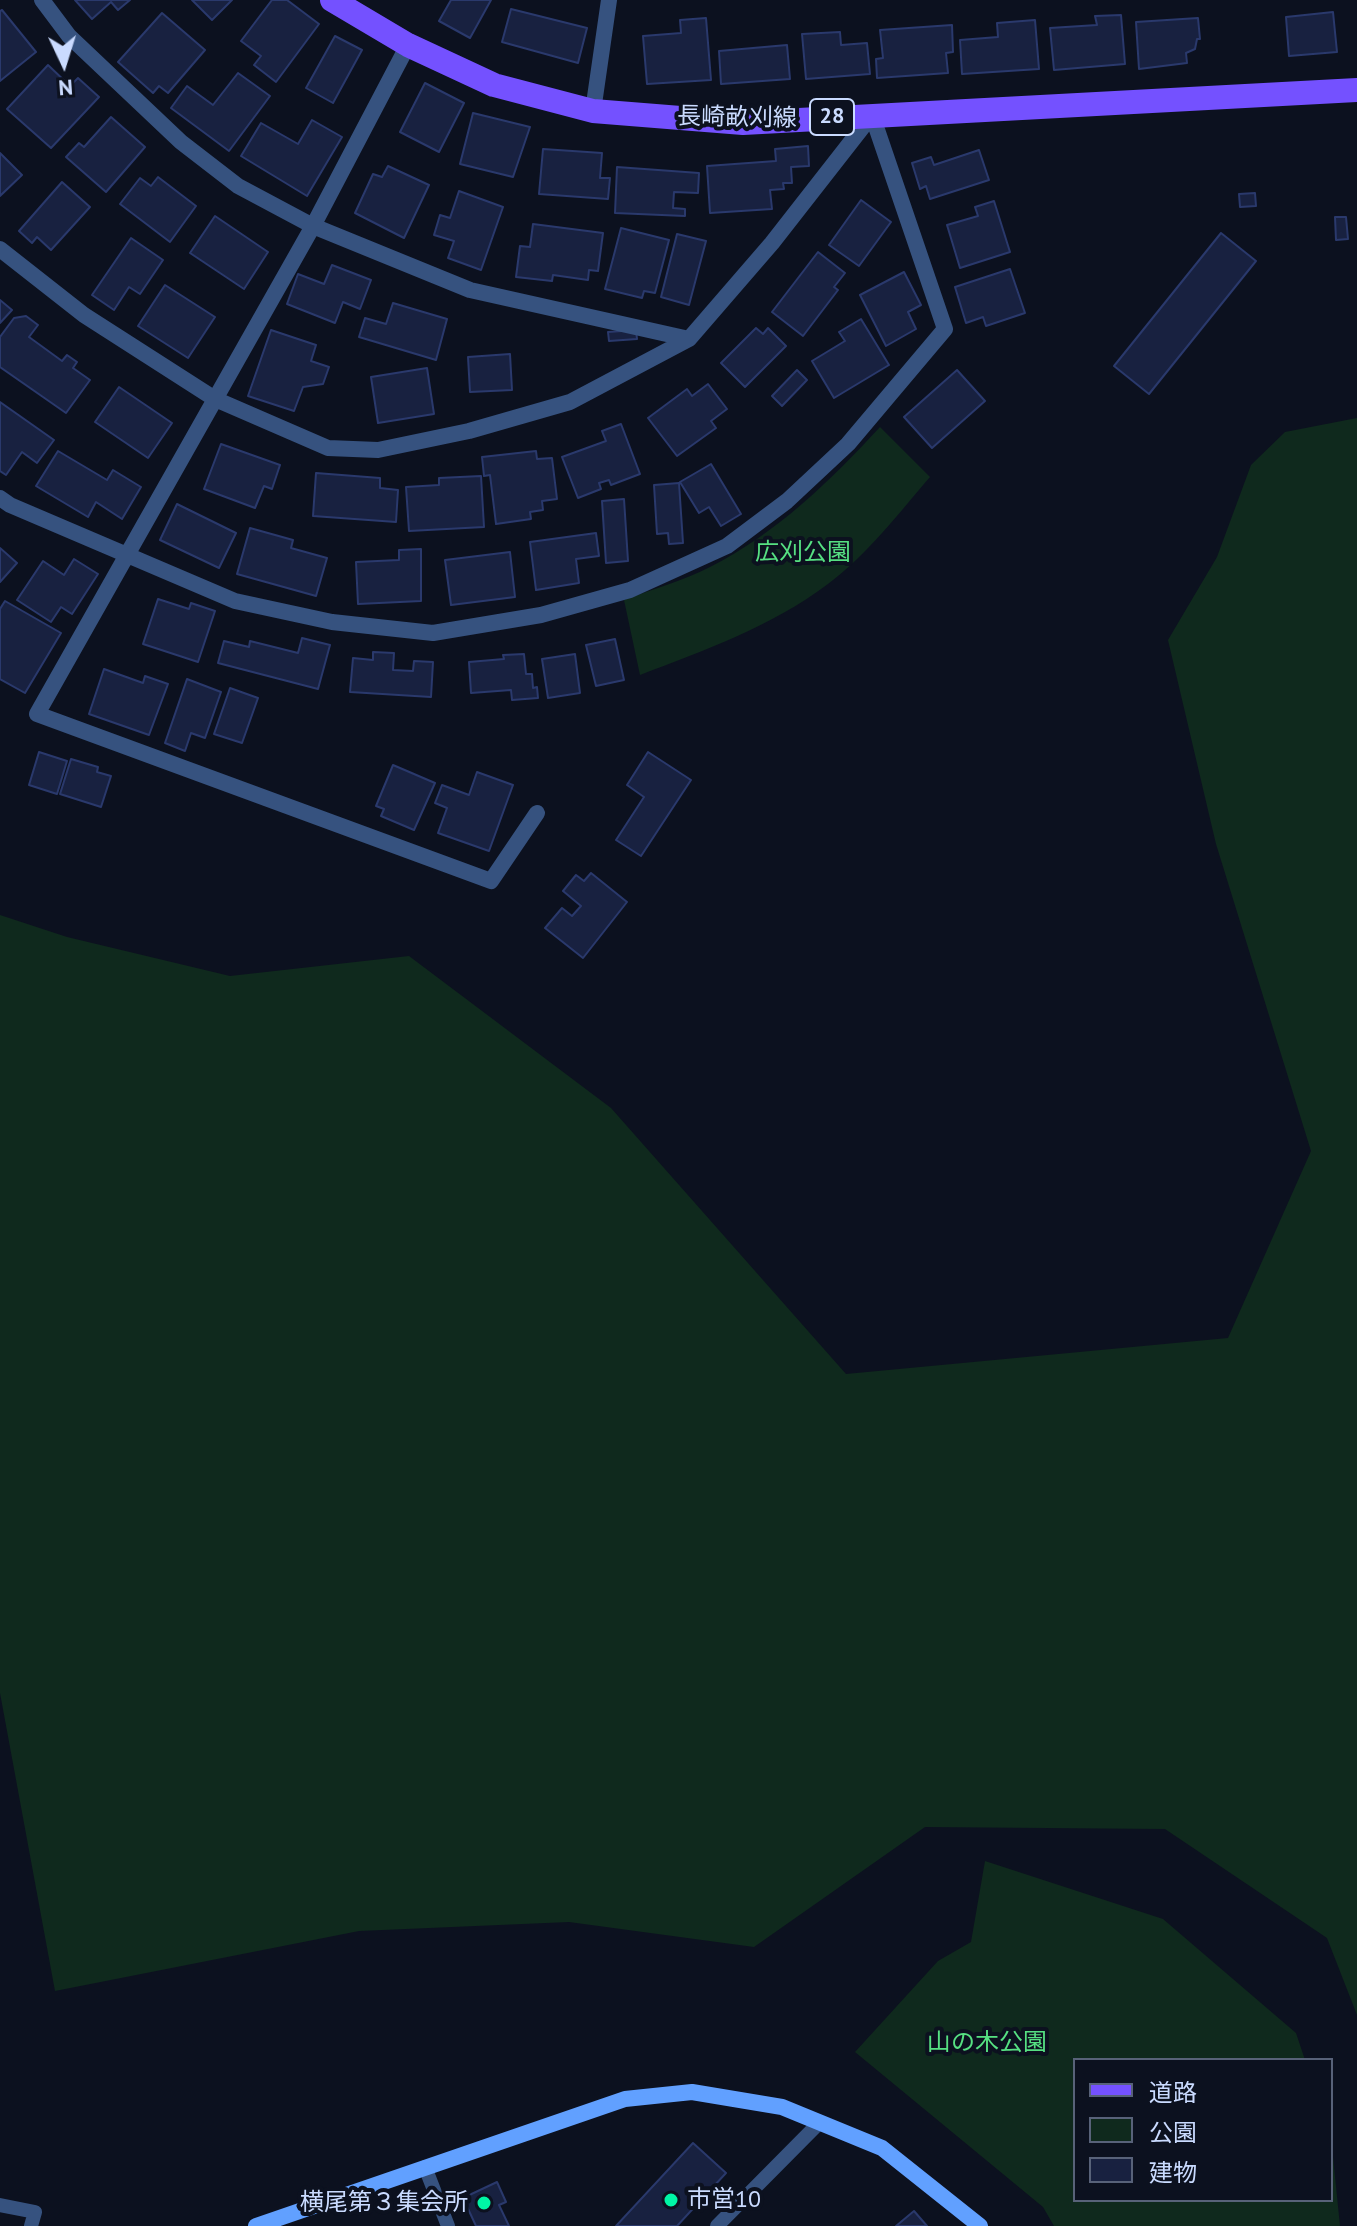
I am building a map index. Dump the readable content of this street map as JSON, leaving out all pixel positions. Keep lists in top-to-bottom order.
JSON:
{
  "streets": {
    "main road": ["28", "長崎畝刈線"]
  },
  "parks": ["広刈公園", "山の木公園"],
  "places": ["市営10", "横尾第３集会所"],
  "legend": ["道路", "公園", "建物"],
  "north": "bottom"
}
